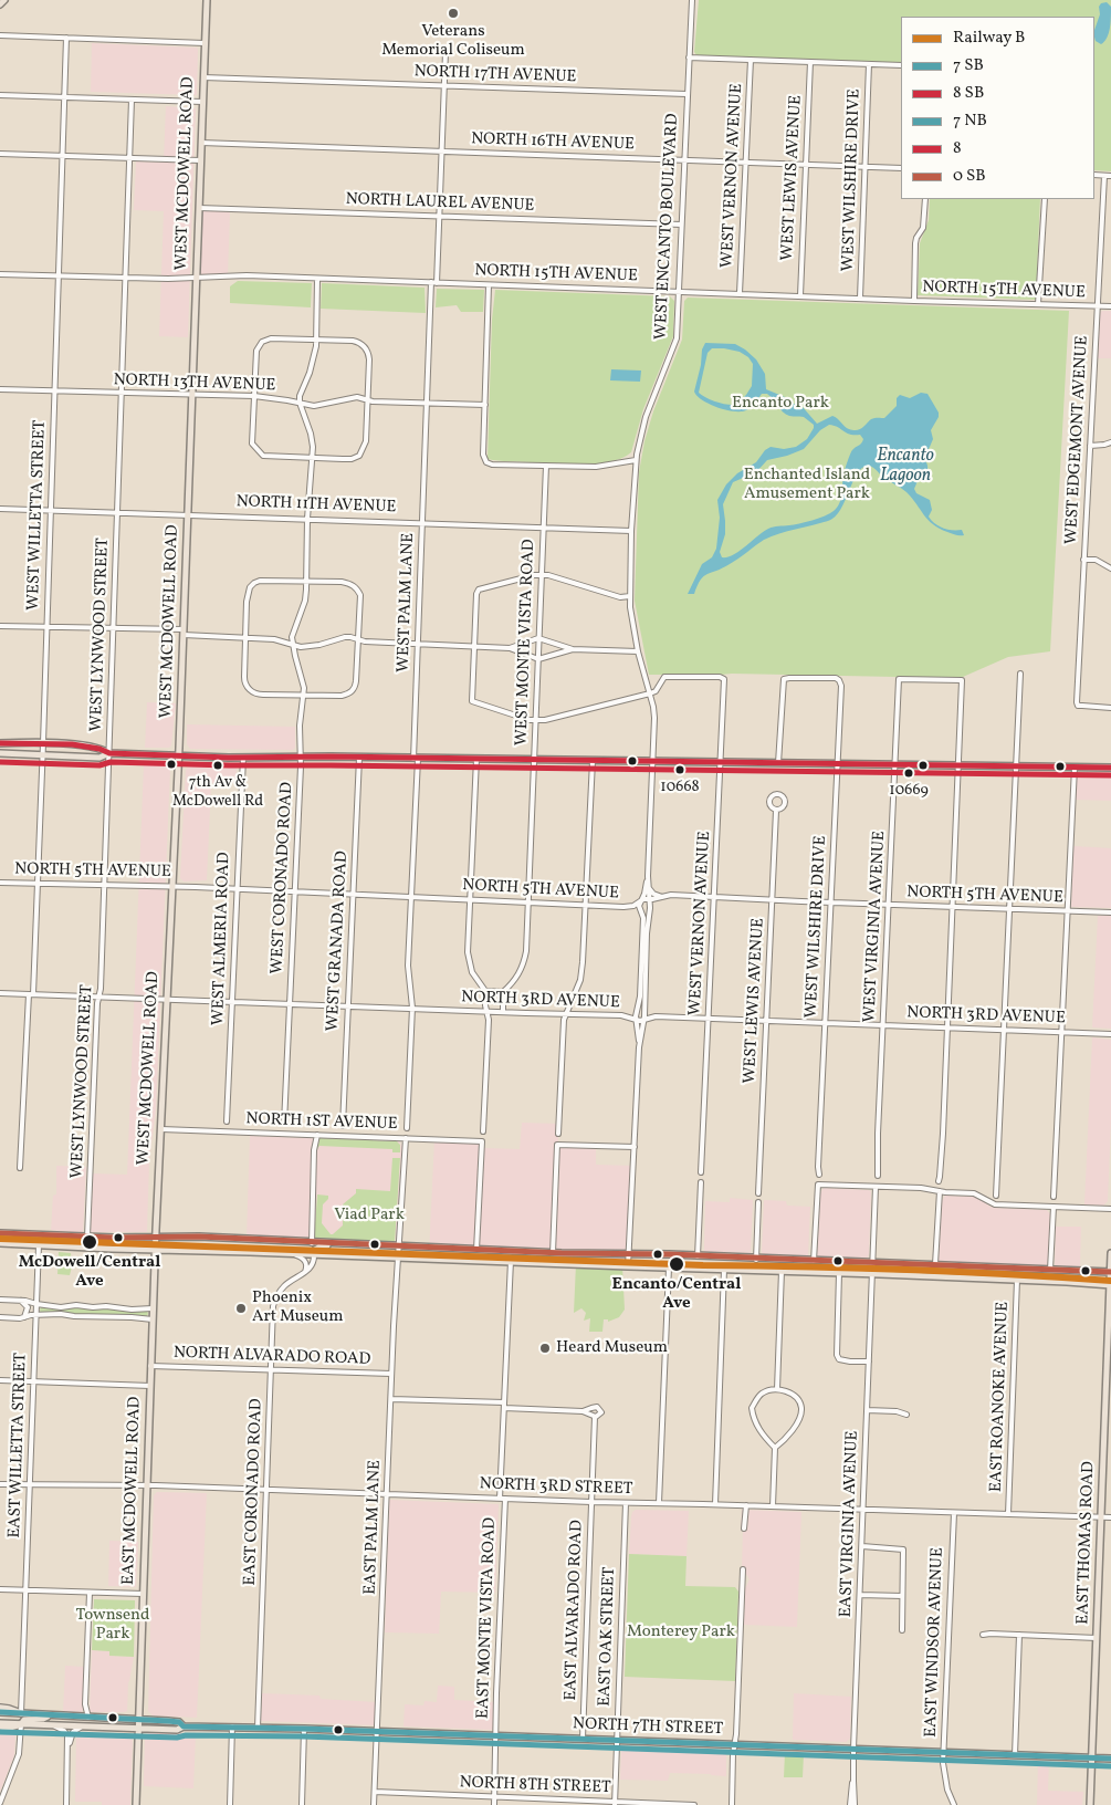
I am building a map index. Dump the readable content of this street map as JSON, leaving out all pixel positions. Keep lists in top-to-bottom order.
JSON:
{
  "streets": {
    "main road": [
      "WEST MCDOWELL ROAD",
      "EAST MCDOWELL ROAD",
      "EAST THOMAS ROAD",
      "NORTH 7TH STREET"
    ],
    "street": [
      "NORTH 17TH AVENUE",
      "NORTH 16TH AVENUE",
      "WEST VERNON AVENUE",
      "WEST LEWIS AVENUE",
      "WEST WILSHIRE DRIVE",
      "NORTH LAUREL AVENUE",
      "WEST ENCANTO BOULEVARD",
      "NORTH 15TH AVENUE",
      "NORTH 13TH AVENUE",
      "WEST EDGEMONT AVENUE",
      "NORTH 11TH AVENUE",
      "WEST WILLETTA STREET",
      "WEST PALM LANE",
      "WEST LYNWOOD STREET",
      "WEST MONTE VISTA ROAD",
      "NORTH 5TH AVENUE",
      "WEST CORONADO ROAD",
      "WEST VIRGINIA AVENUE",
      "WEST ALMERIA ROAD",
      "WEST GRANADA ROAD",
      "NORTH 3RD AVENUE",
      "NORTH 1ST AVENUE",
      "NORTH ALVARADO ROAD",
      "EAST ROANOKE AVENUE",
      "EAST WILLETTA STREET",
      "NORTH 3RD STREET",
      "EAST CORONADO ROAD",
      "EAST VIRGINIA AVENUE",
      "EAST PALM LANE",
      "EAST ALVARADO ROAD",
      "EAST MONTE VISTA ROAD",
      "EAST OAK STREET",
      "EAST WINDSOR AVENUE",
      "NORTH 8TH STREET"
    ]
  },
  "crossings": [
    ["NORTH 17TH AVENUE", "WEST MCDOWELL ROAD"],
    ["NORTH 17TH AVENUE", "WEST ENCANTO BOULEVARD"],
    ["NORTH 17TH AVENUE", "WEST PALM LANE"],
    ["NORTH 16TH AVENUE", "WEST MCDOWELL ROAD"],
    ["NORTH 16TH AVENUE", "WEST VERNON AVENUE"],
    ["NORTH 16TH AVENUE", "WEST LEWIS AVENUE"],
    ["NORTH 16TH AVENUE", "WEST WILSHIRE DRIVE"],
    ["NORTH 16TH AVENUE", "WEST ENCANTO BOULEVARD"],
    ["NORTH 16TH AVENUE", "WEST PALM LANE"],
    ["WEST MCDOWELL ROAD", "NORTH LAUREL AVENUE"],
    ["WEST MCDOWELL ROAD", "NORTH 15TH AVENUE"],
    ["WEST MCDOWELL ROAD", "NORTH 13TH AVENUE"],
    ["WEST MCDOWELL ROAD", "NORTH 11TH AVENUE"],
    ["WEST MCDOWELL ROAD", "NORTH 5TH AVENUE"],
    ["WEST MCDOWELL ROAD", "NORTH 3RD AVENUE"],
    ["WEST MCDOWELL ROAD", "NORTH 1ST AVENUE"],
    ["WEST MCDOWELL ROAD", "EAST MCDOWELL ROAD"],
    ["WEST VERNON AVENUE", "WEST ENCANTO BOULEVARD"],
    ["WEST VERNON AVENUE", "NORTH 15TH AVENUE"],
    ["WEST VERNON AVENUE", "NORTH 5TH AVENUE"],
    ["WEST VERNON AVENUE", "NORTH 3RD AVENUE"],
    ["WEST LEWIS AVENUE", "NORTH 15TH AVENUE"],
    ["WEST LEWIS AVENUE", "NORTH 5TH AVENUE"],
    ["WEST LEWIS AVENUE", "NORTH 3RD AVENUE"],
    ["WEST WILSHIRE DRIVE", "NORTH 15TH AVENUE"],
    ["WEST WILSHIRE DRIVE", "NORTH 5TH AVENUE"],
    ["WEST WILSHIRE DRIVE", "NORTH 3RD AVENUE"],
    ["NORTH LAUREL AVENUE", "WEST ENCANTO BOULEVARD"],
    ["NORTH LAUREL AVENUE", "WEST PALM LANE"],
    ["WEST ENCANTO BOULEVARD", "NORTH 15TH AVENUE"],
    ["WEST ENCANTO BOULEVARD", "NORTH 11TH AVENUE"],
    ["WEST ENCANTO BOULEVARD", "NORTH 5TH AVENUE"],
    ["WEST ENCANTO BOULEVARD", "NORTH 3RD AVENUE"],
    ["NORTH 15TH AVENUE", "WEST EDGEMONT AVENUE"],
    ["NORTH 15TH AVENUE", "WEST WILLETTA STREET"],
    ["NORTH 15TH AVENUE", "WEST PALM LANE"],
    ["NORTH 15TH AVENUE", "WEST LYNWOOD STREET"],
    ["NORTH 13TH AVENUE", "WEST WILLETTA STREET"],
    ["NORTH 13TH AVENUE", "WEST PALM LANE"],
    ["NORTH 13TH AVENUE", "WEST LYNWOOD STREET"],
    ["NORTH 11TH AVENUE", "WEST WILLETTA STREET"],
    ["NORTH 11TH AVENUE", "WEST PALM LANE"],
    ["NORTH 11TH AVENUE", "WEST LYNWOOD STREET"],
    ["NORTH 11TH AVENUE", "WEST MONTE VISTA ROAD"],
    ["WEST WILLETTA STREET", "NORTH 5TH AVENUE"],
    ["WEST WILLETTA STREET", "NORTH 3RD AVENUE"],
    ["WEST PALM LANE", "NORTH 5TH AVENUE"],
    ["WEST PALM LANE", "NORTH 3RD AVENUE"],
    ["WEST LYNWOOD STREET", "NORTH 5TH AVENUE"],
    ["WEST LYNWOOD STREET", "NORTH 3RD AVENUE"],
    ["WEST MONTE VISTA ROAD", "NORTH 5TH AVENUE"],
    ["NORTH 5TH AVENUE", "WEST CORONADO ROAD"],
    ["NORTH 5TH AVENUE", "WEST VIRGINIA AVENUE"],
    ["NORTH 5TH AVENUE", "WEST ALMERIA ROAD"],
    ["NORTH 5TH AVENUE", "WEST GRANADA ROAD"],
    ["WEST CORONADO ROAD", "NORTH 3RD AVENUE"],
    ["WEST VIRGINIA AVENUE", "NORTH 3RD AVENUE"],
    ["WEST ALMERIA ROAD", "NORTH 3RD AVENUE"],
    ["WEST GRANADA ROAD", "NORTH 3RD AVENUE"],
    ["NORTH ALVARADO ROAD", "EAST MCDOWELL ROAD"],
    ["NORTH ALVARADO ROAD", "EAST CORONADO ROAD"],
    ["NORTH ALVARADO ROAD", "EAST PALM LANE"],
    ["EAST ROANOKE AVENUE", "NORTH 3RD STREET"],
    ["EAST WILLETTA STREET", "NORTH 3RD STREET"],
    ["EAST WILLETTA STREET", "NORTH 7TH STREET"],
    ["NORTH 3RD STREET", "EAST MCDOWELL ROAD"],
    ["NORTH 3RD STREET", "EAST CORONADO ROAD"],
    ["NORTH 3RD STREET", "EAST VIRGINIA AVENUE"],
    ["NORTH 3RD STREET", "EAST PALM LANE"],
    ["NORTH 3RD STREET", "EAST THOMAS ROAD"],
    ["NORTH 3RD STREET", "EAST ALVARADO ROAD"],
    ["NORTH 3RD STREET", "EAST MONTE VISTA ROAD"],
    ["NORTH 3RD STREET", "EAST OAK STREET"],
    ["NORTH 3RD STREET", "EAST WINDSOR AVENUE"],
    ["EAST MCDOWELL ROAD", "NORTH 7TH STREET"],
    ["EAST CORONADO ROAD", "NORTH 7TH STREET"],
    ["EAST VIRGINIA AVENUE", "NORTH 7TH STREET"],
    ["EAST PALM LANE", "NORTH 7TH STREET"],
    ["EAST PALM LANE", "NORTH 8TH STREET"],
    ["EAST THOMAS ROAD", "NORTH 7TH STREET"],
    ["EAST ALVARADO ROAD", "NORTH 7TH STREET"],
    ["EAST MONTE VISTA ROAD", "NORTH 7TH STREET"],
    ["EAST MONTE VISTA ROAD", "NORTH 8TH STREET"],
    ["EAST OAK STREET", "NORTH 7TH STREET"],
    ["EAST OAK STREET", "NORTH 8TH STREET"],
    ["EAST WINDSOR AVENUE", "NORTH 7TH STREET"]
  ],
  "water": ["Encanto Lagoon"],
  "parks": [
    "Encanto Park",
    "Enchanted Island Amusement Park",
    "Viad Park",
    "Townsend Park",
    "Monterey Park"
  ],
  "places": [
    "Veterans Memorial Coliseum",
    "7th Av & McDowell Rd",
    "10668",
    "10669",
    "McDowell/Central Ave",
    "Encanto/Central Ave",
    "Phoenix Art Museum",
    "Heard Museum"
  ],
  "lines": ["transit line 8", "rail line B"],
  "legend": [
    "Railway B",
    "7 SB",
    "8 SB",
    "7 NB",
    "8",
    "0 SB"
  ]
}
